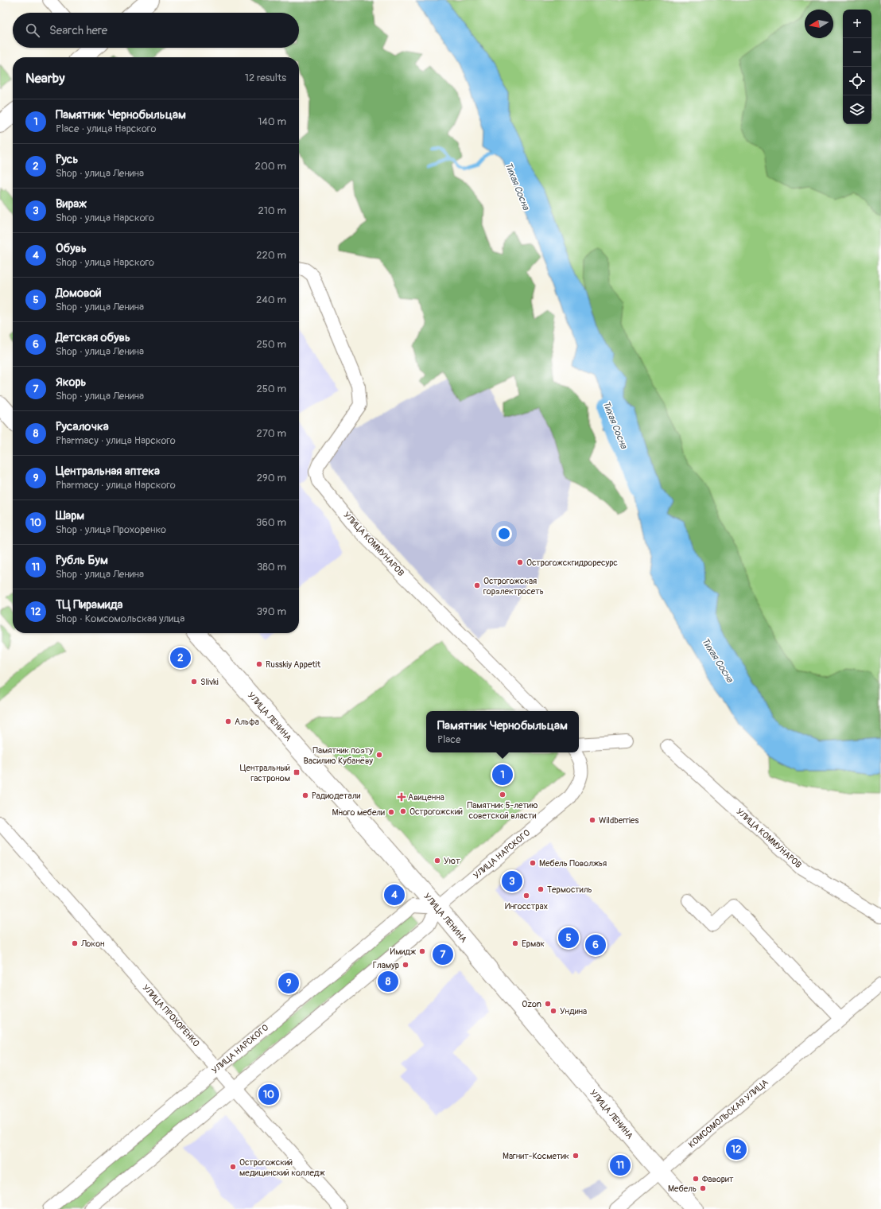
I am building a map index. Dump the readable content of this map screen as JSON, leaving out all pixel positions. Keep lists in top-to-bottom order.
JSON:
{
  "streets": {
    "main road": ["УЛИЦА ЛЕНИНА"],
    "street": [
      "УЛИЦА КОММУНАРОВ",
      "УЛИЦА НАРСКОГО",
      "УЛИЦА ПРОХОРЕНКО",
      "КОМСОМОЛЬСКАЯ УЛИЦА"
    ]
  },
  "crossings": [
    ["УЛИЦА ЛЕНИНА", "УЛИЦА НАРСКОГО"],
    ["УЛИЦА ЛЕНИНА", "КОМСОМОЛЬСКАЯ УЛИЦА"],
    ["УЛИЦА НАРСКОГО", "УЛИЦА ПРОХОРЕНКО"]
  ],
  "water": ["Тихая Сосна"],
  "places": {
    "other": [
      "Острогожскгидроресурс",
      "Острогожская горэлектросеть",
      "Russkiy Appetit",
      "Slivki",
      "Альфа",
      "Памятник поэту Василию Кубанёву",
      "Памятник 5-летию советской власти",
      "Радиодетали",
      "Острогожский",
      "Много мебели",
      "Wildberries",
      "Уют",
      "Мебель Поволжья",
      "Термостиль",
      "Ингосстрах",
      "Локон",
      "Ермак",
      "Имидж",
      "Гламур",
      "Ozon",
      "Ундина",
      "Магнит-Косметик",
      "Острогожский медицинский колледж",
      "Фаворит",
      "Мебель"
    ],
    "transit": ["Центральный гастроном"],
    "health": ["Авиценна"]
  },
  "north": "left",
  "page": {
    "map_buttons": ["+", "−"],
    "search": "Search here",
    "heading": ["Nearby", "12 results"],
    "list": [
      {
        "mark": "1",
        "name": "Памятник Чернобыльцам",
        "note": "Place · улица Нарского",
        "value": "140 m"
      },
      {
        "mark": "2",
        "name": "Русь",
        "note": "Shop · улица Ленина",
        "value": "200 m"
      },
      {
        "mark": "3",
        "name": "Вираж",
        "note": "Shop · улица Нарского",
        "value": "210 m"
      },
      {
        "mark": "4",
        "name": "Обувь",
        "note": "Shop · улица Нарского",
        "value": "220 m"
      },
      {
        "mark": "5",
        "name": "Домовой",
        "note": "Shop · улица Ленина",
        "value": "240 m"
      },
      {
        "mark": "6",
        "name": "Детская обувь",
        "note": "Shop · улица Ленина",
        "value": "250 m"
      },
      {
        "mark": "7",
        "name": "Якорь",
        "note": "Shop · улица Ленина",
        "value": "250 m"
      },
      {
        "mark": "8",
        "name": "Русалочка",
        "note": "Pharmacy · улица Нарского",
        "value": "270 m"
      },
      {
        "mark": "9",
        "name": "Центральная аптека",
        "note": "Pharmacy · улица Нарского",
        "value": "290 m"
      },
      {
        "mark": "10",
        "name": "Шарм",
        "note": "Shop · улица Прохоренко",
        "value": "360 m"
      },
      {
        "mark": "11",
        "name": "Рубль Бум",
        "note": "Shop · улица Ленина",
        "value": "380 m"
      },
      {
        "mark": "12",
        "name": "ТЦ Пирамида",
        "note": "Shop · Комсомольская улица",
        "value": "390 m"
      }
    ],
    "pins": [
      "2",
      "1",
      "3",
      "4",
      "5",
      "6",
      "7",
      "8",
      "9",
      "10",
      "12",
      "11"
    ],
    "popup": ["Памятник Чернобыльцам", "Place"]
  }
}
